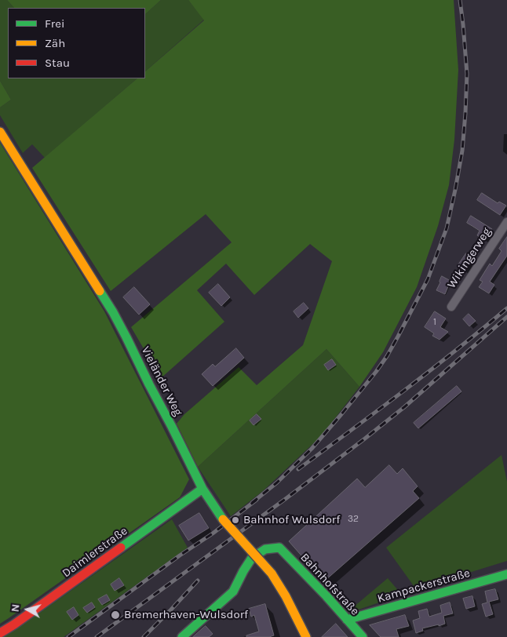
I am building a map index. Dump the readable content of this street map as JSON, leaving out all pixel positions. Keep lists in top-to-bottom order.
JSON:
{
  "streets": {
    "street": [
      "Wikingerweg",
      "Vieländer Weg",
      "Daimlerstraße",
      "Bahnhofstraße",
      "Kampackerstraße"
    ]
  },
  "crossings": [
    ["Vieländer Weg", "Daimlerstraße"],
    ["Bahnhofstraße", "Kampackerstraße"]
  ],
  "places": ["Bahnhof Wulsdorf", "Bremerhaven-Wulsdorf"],
  "house_numbers": ["1", "32"],
  "legend": ["Frei", "Zäh", "Stau"],
  "north": "left"
}
